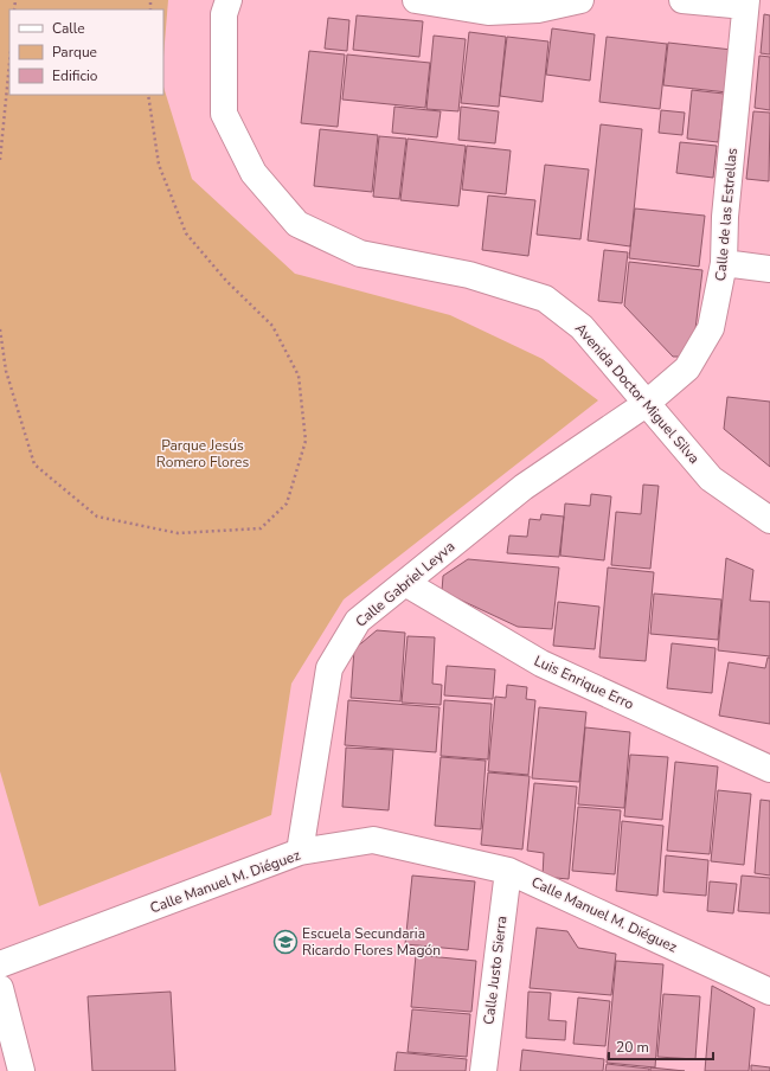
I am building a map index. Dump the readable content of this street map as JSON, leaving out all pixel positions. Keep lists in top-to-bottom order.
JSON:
{
  "streets": {
    "street": [
      "Calle de las Estrellas",
      "Avenida Doctor Miguel Silva",
      "Calle Gabriel Leyva",
      "Luis Enrique Erro",
      "Calle Manuel M. Diéguez",
      "Calle Justo Sierra"
    ]
  },
  "crossings": [
    ["Calle de las Estrellas", "Avenida Doctor Miguel Silva"],
    ["Calle de las Estrellas", "Calle Gabriel Leyva"],
    ["Avenida Doctor Miguel Silva", "Calle Gabriel Leyva"],
    ["Calle Gabriel Leyva", "Luis Enrique Erro"],
    ["Calle Gabriel Leyva", "Calle Manuel M. Diéguez"],
    ["Calle Manuel M. Diéguez", "Calle Justo Sierra"]
  ],
  "parks": ["Parque Jesús Romero Flores"],
  "places": {
    "school or university": ["Escuela Secundaria Ricardo Flores Magón"]
  },
  "legend": ["Calle", "Parque", "Edificio"],
  "scale_bar": "20 m"
}
